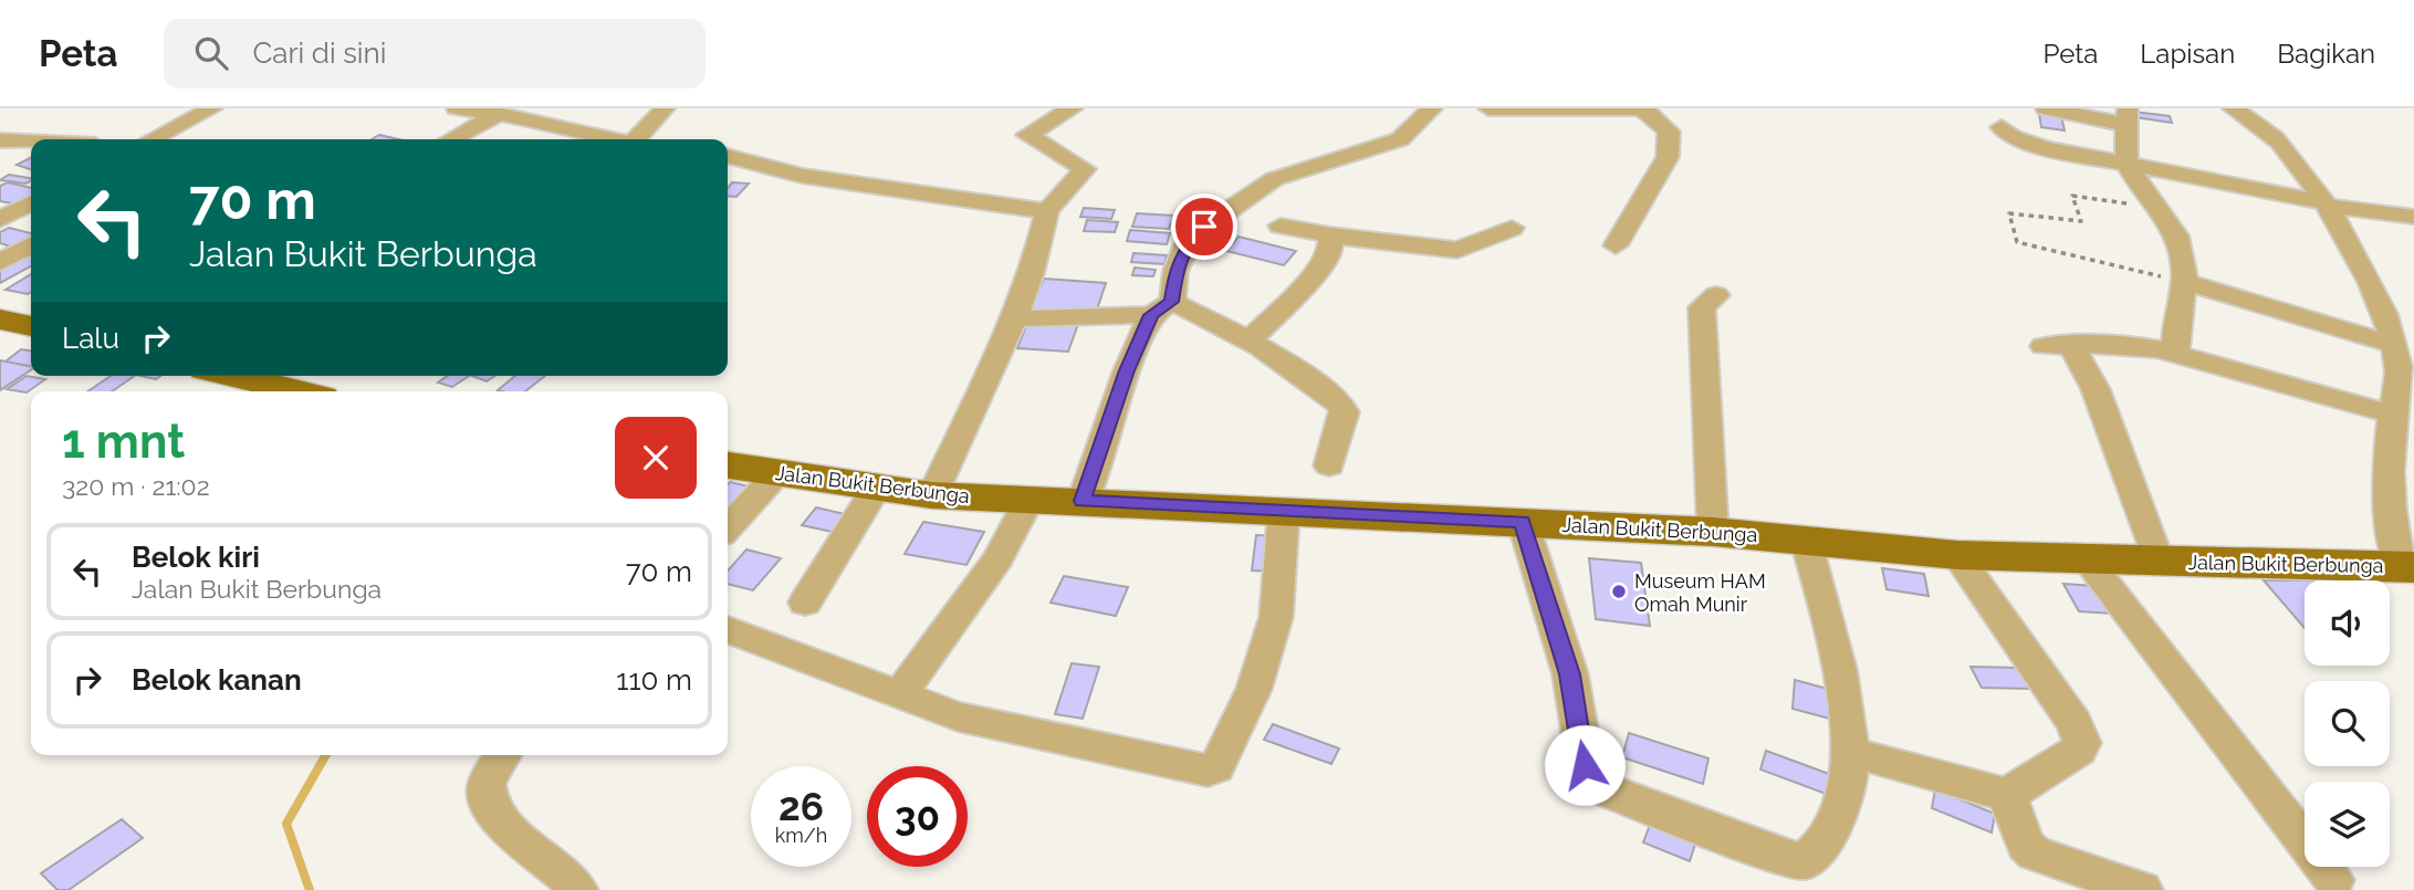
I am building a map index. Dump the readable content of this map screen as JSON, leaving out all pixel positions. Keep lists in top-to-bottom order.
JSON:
{
  "streets": {
    "main road": ["Jalan Bukit Berbunga"]
  },
  "places": ["Museum HAM Omah Munir"],
  "page": {
    "header": "Peta",
    "search": "Cari di sini",
    "nav": ["Peta", "Lapisan", "Bagikan"],
    "turn": ["70 m", "Jalan Bukit Berbunga"],
    "then": "Lalu",
    "heading": ["1 mnt", "320 m · 21:02"],
    "list": [
      {
        "name": "Belok kiri",
        "note": "Jalan Bukit Berbunga",
        "value": "70 m"
      },
      {
        "name": "Belok kanan",
        "value": "110 m"
      }
    ],
    "speed": "26 km/h",
    "limit": "30"
  }
}
